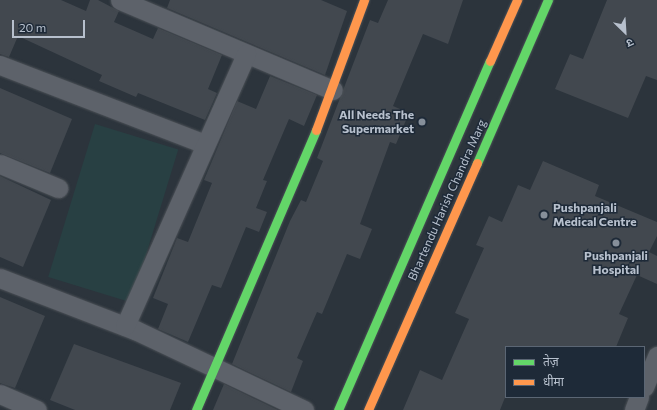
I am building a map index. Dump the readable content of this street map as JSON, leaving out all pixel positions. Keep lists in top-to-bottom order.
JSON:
{
  "streets": {
    "main road": ["Bhartendu Harish Chandra Marg"]
  },
  "places": ["All Needs The Supermarket", "Pushpanjali Medical Centre", "Pushpanjali Hospital"],
  "legend": ["तेज़", "धीमा"],
  "scale_bar": "20 m",
  "north": "bottom right"
}
